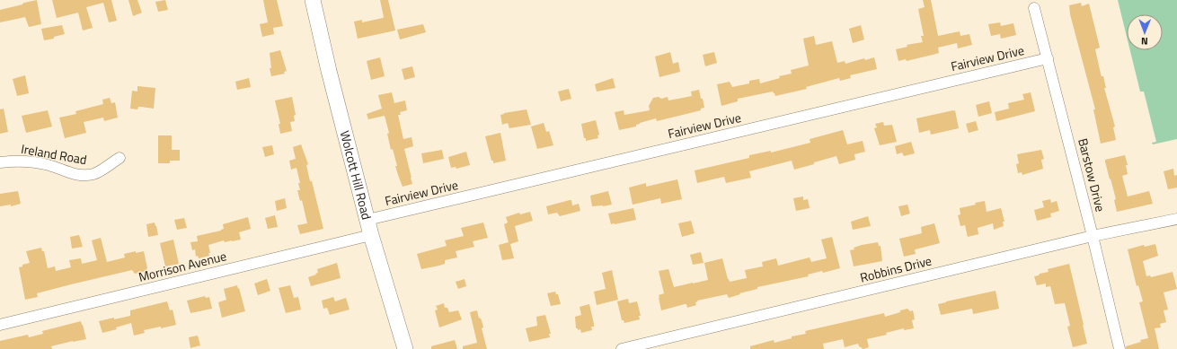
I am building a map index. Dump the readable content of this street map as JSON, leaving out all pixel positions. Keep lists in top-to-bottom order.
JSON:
{
  "streets": {
    "street": [
      "Fairview Drive",
      "Ireland Road",
      "Wolcott Hill Road",
      "Barstow Drive",
      "Morrison Avenue",
      "Robbins Drive"
    ]
  },
  "crossings": [
    ["Fairview Drive", "Wolcott Hill Road"],
    ["Fairview Drive", "Barstow Drive"],
    ["Wolcott Hill Road", "Morrison Avenue"],
    ["Barstow Drive", "Robbins Drive"]
  ],
  "north": "bottom"
}
